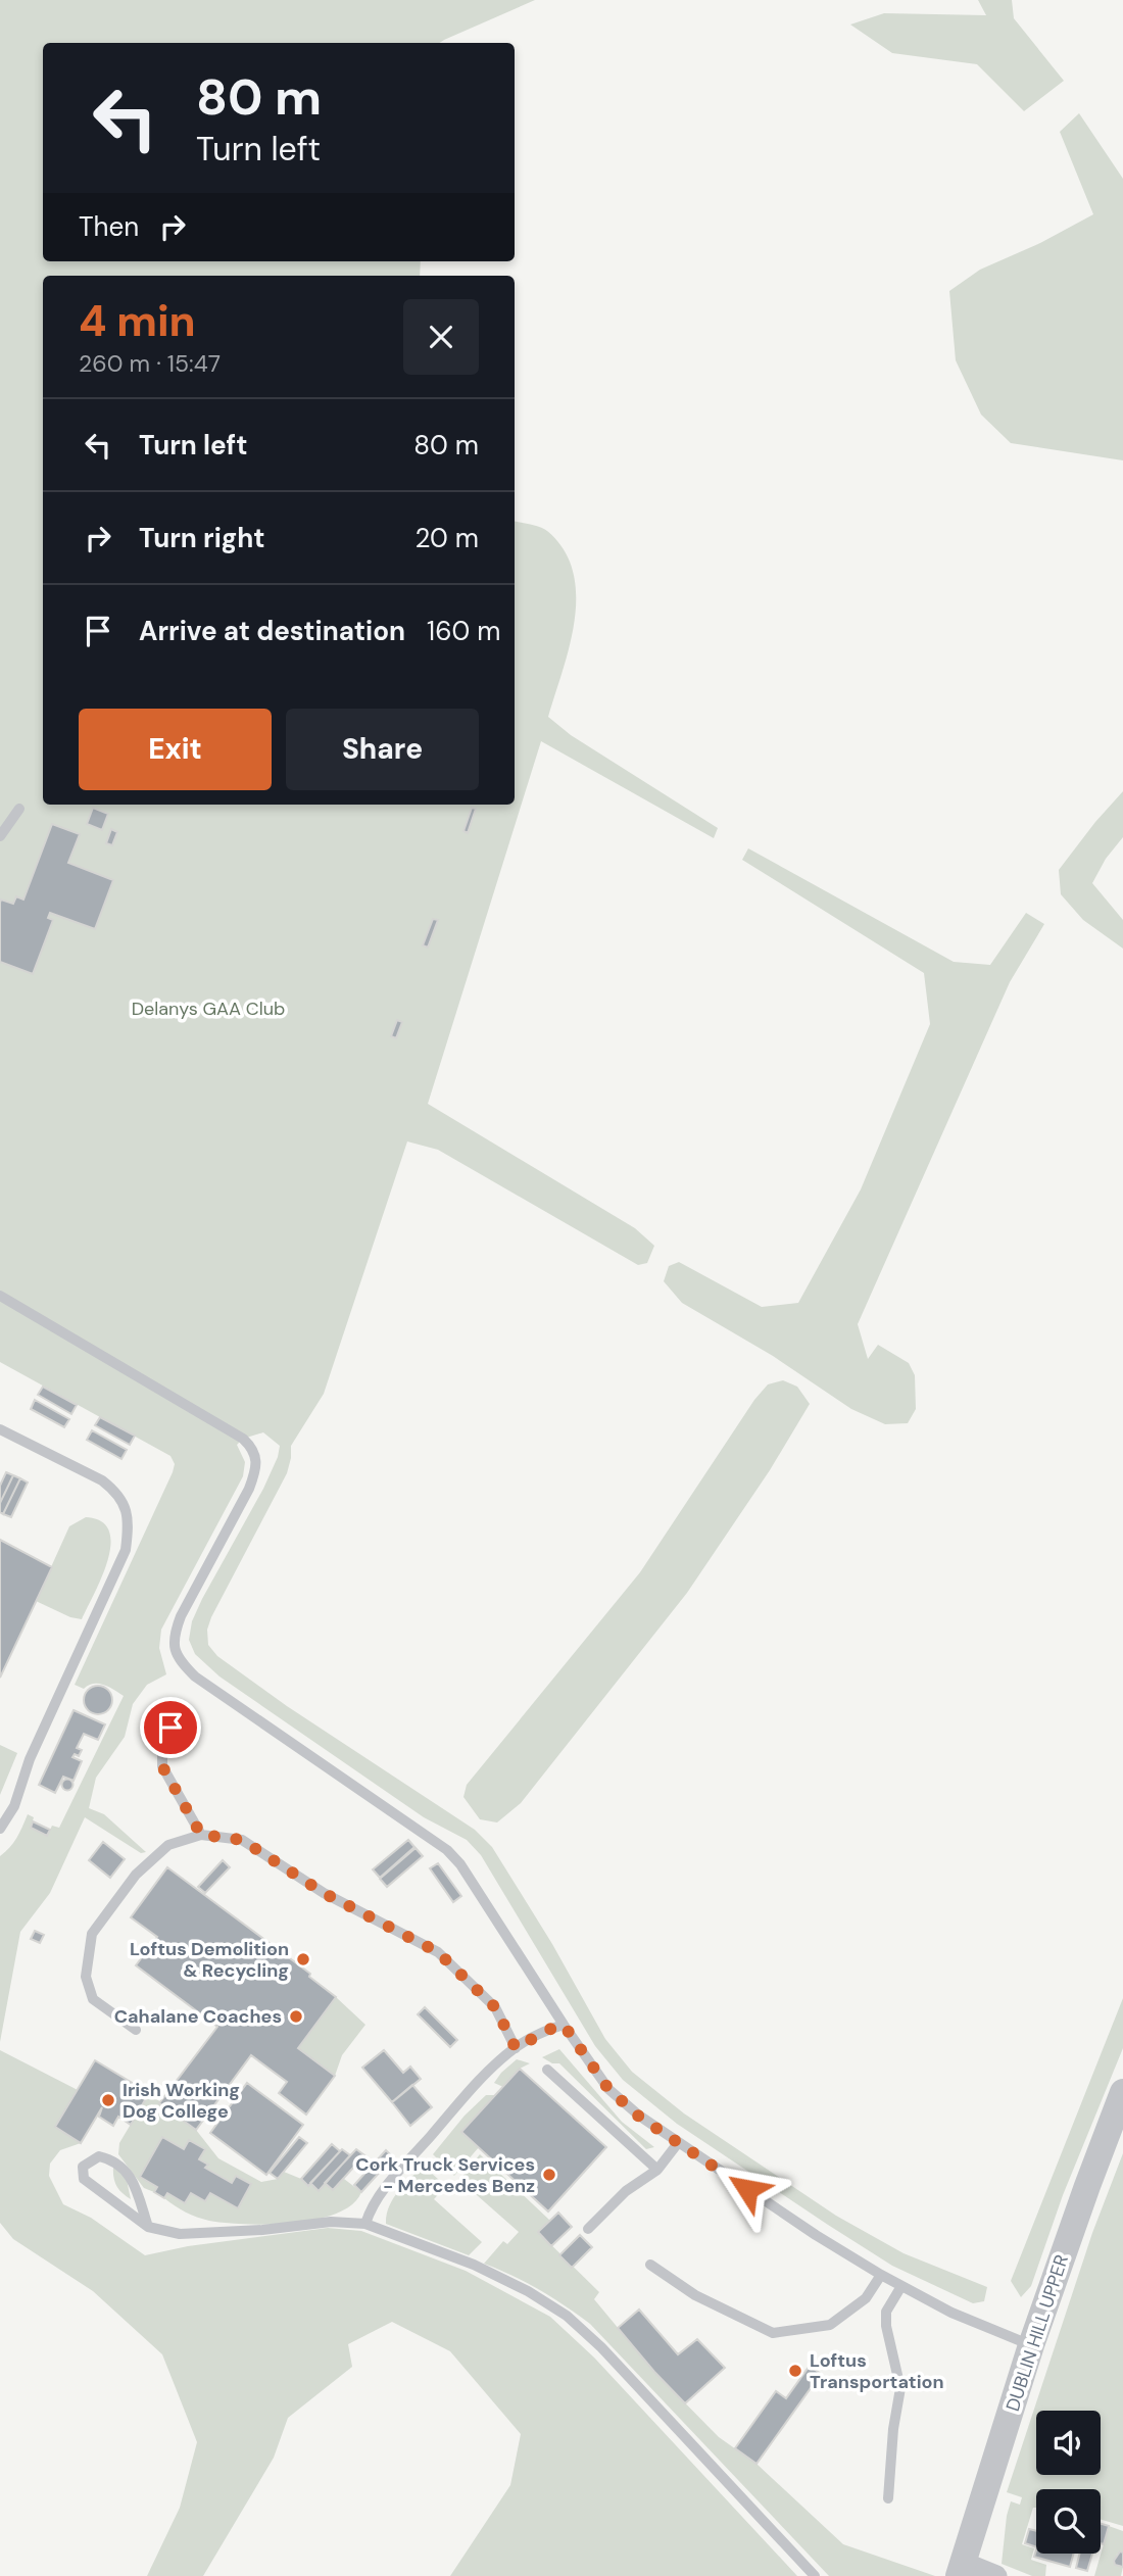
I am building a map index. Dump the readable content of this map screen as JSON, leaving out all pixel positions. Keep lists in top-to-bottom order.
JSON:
{
  "streets": {
    "street": ["DUBLIN HILL UPPER"]
  },
  "parks": ["Delanys GAA Club"],
  "places": [
    "Loftus Demolition & Recycling",
    "Cahalane Coaches",
    "Irish Working Dog College",
    "Cork Truck Services - Mercedes Benz",
    "Loftus Transportation"
  ],
  "page": {
    "turn": ["80 m", "Turn left"],
    "then": "Then",
    "heading": ["4 min", "260 m · 15:47"],
    "list": [
      {
        "name": "Turn left",
        "value": "80 m"
      },
      {
        "name": "Turn right",
        "value": "20 m"
      },
      {
        "name": "Arrive at destination",
        "value": "160 m"
      }
    ],
    "buttons": ["Exit", "Share"]
  }
}
